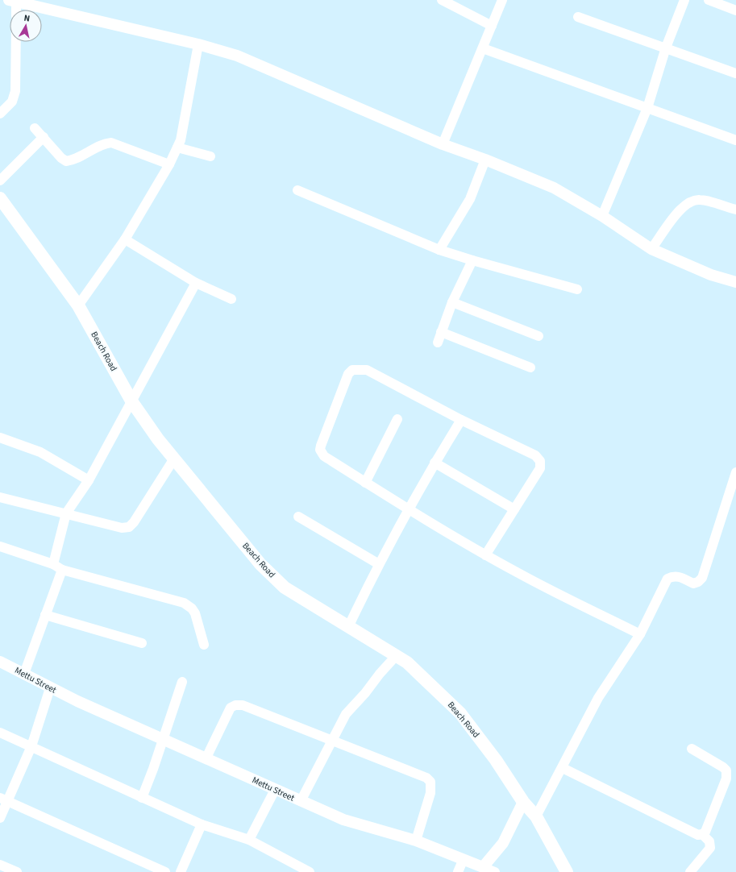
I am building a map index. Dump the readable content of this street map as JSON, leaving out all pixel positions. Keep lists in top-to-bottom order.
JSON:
{
  "streets": {
    "main road": ["Beach Road"],
    "street": ["Mettu Street"]
  },
  "north": "top"
}
